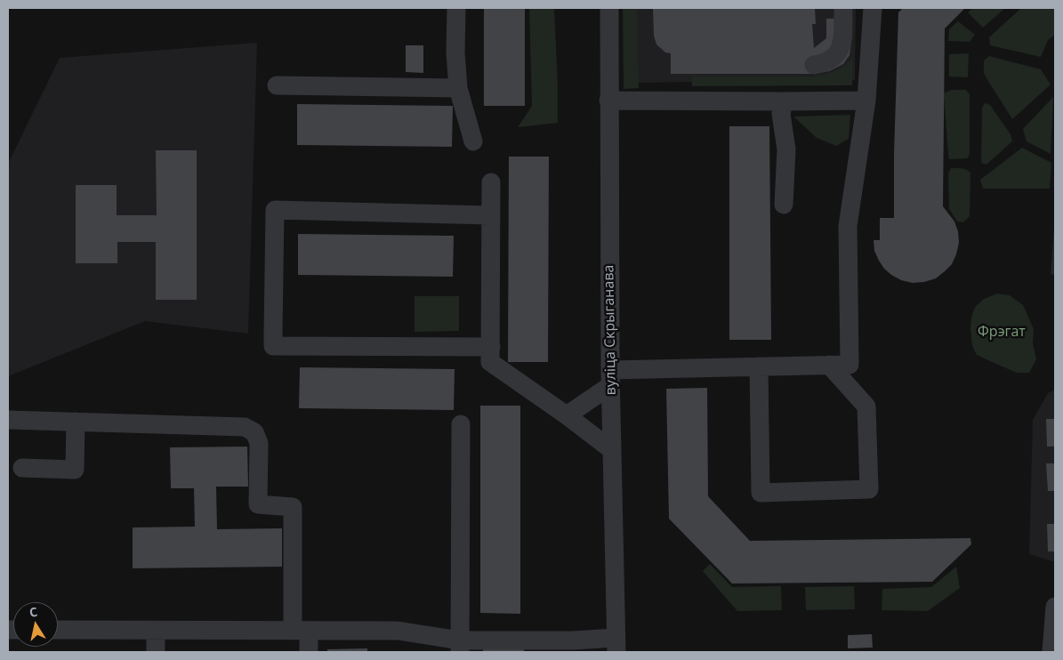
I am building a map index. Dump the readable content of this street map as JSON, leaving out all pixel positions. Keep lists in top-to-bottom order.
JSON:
{
  "streets": {
    "street": ["вуліца Скрыганава"]
  },
  "parks": ["Фрэгат"],
  "north": "top"
}
